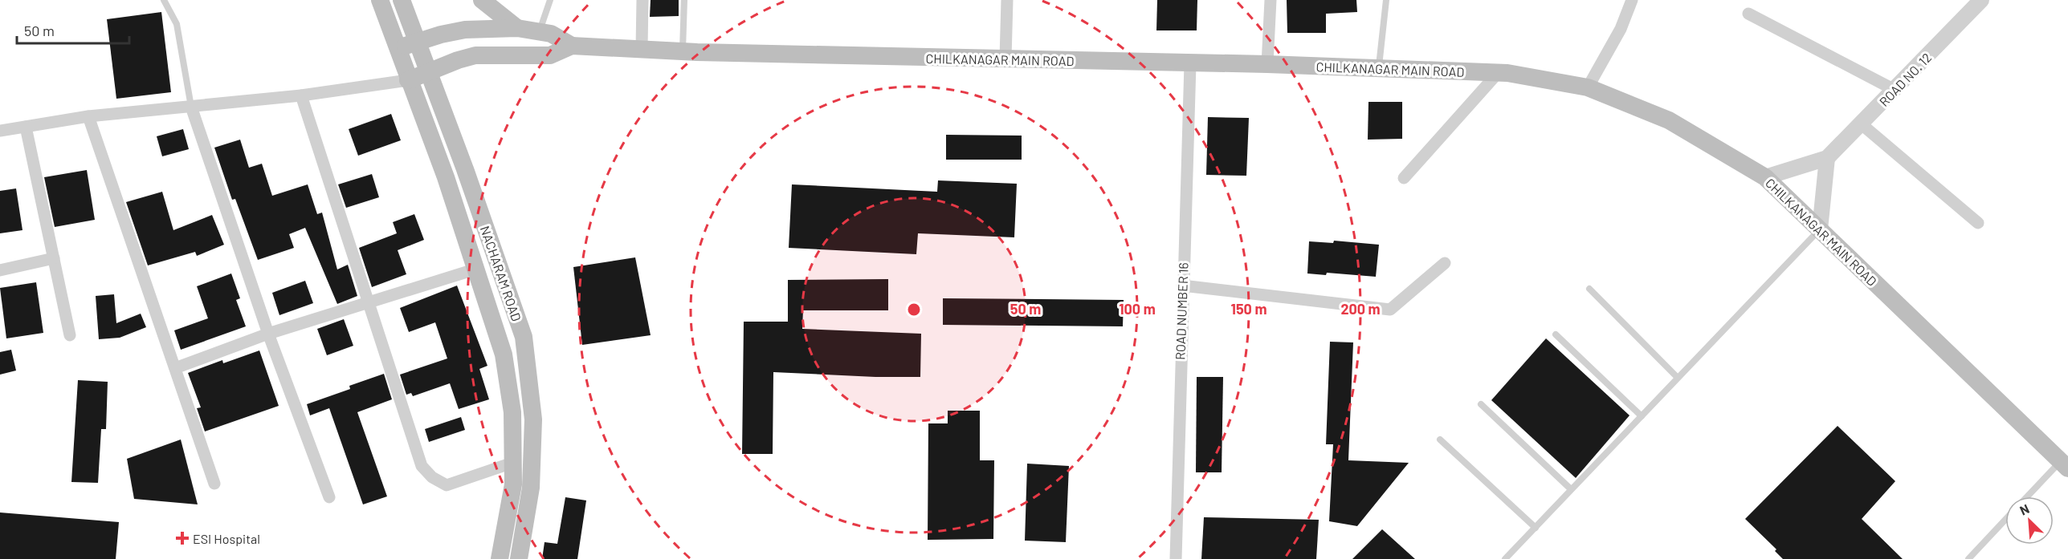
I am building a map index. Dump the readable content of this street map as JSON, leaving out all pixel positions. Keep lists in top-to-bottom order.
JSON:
{
  "streets": {
    "main road": ["CHILKANAGAR MAIN ROAD", "NACHARAM ROAD"],
    "street": ["ROAD NO. 12", "ROAD NUMBER 16"]
  },
  "crossings": [
    ["CHILKANAGAR MAIN ROAD", "ROAD NUMBER 16"]
  ],
  "places": {
    "health": ["ESI Hospital"]
  },
  "scale_bar": "50 m",
  "north": "top left",
  "rings": [
    "50 m",
    "100 m",
    "150 m",
    "200 m"
  ]
}
